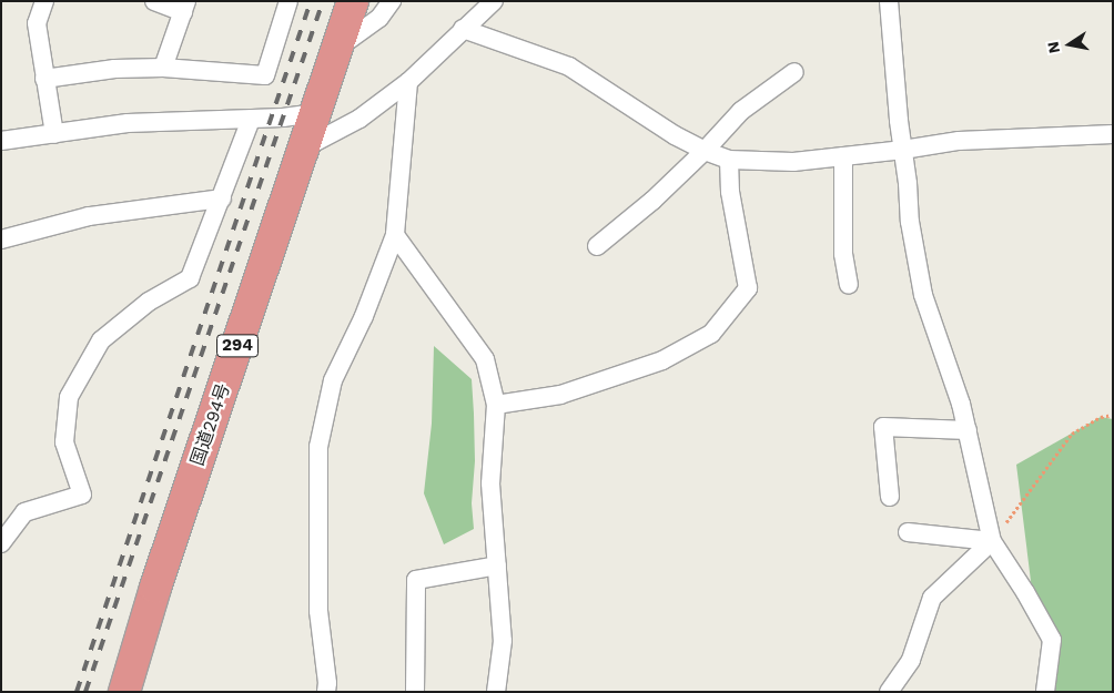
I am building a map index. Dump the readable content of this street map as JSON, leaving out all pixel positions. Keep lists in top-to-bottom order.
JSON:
{
  "streets": {
    "highway": ["294", "国道294号"]
  },
  "north": "left"
}
